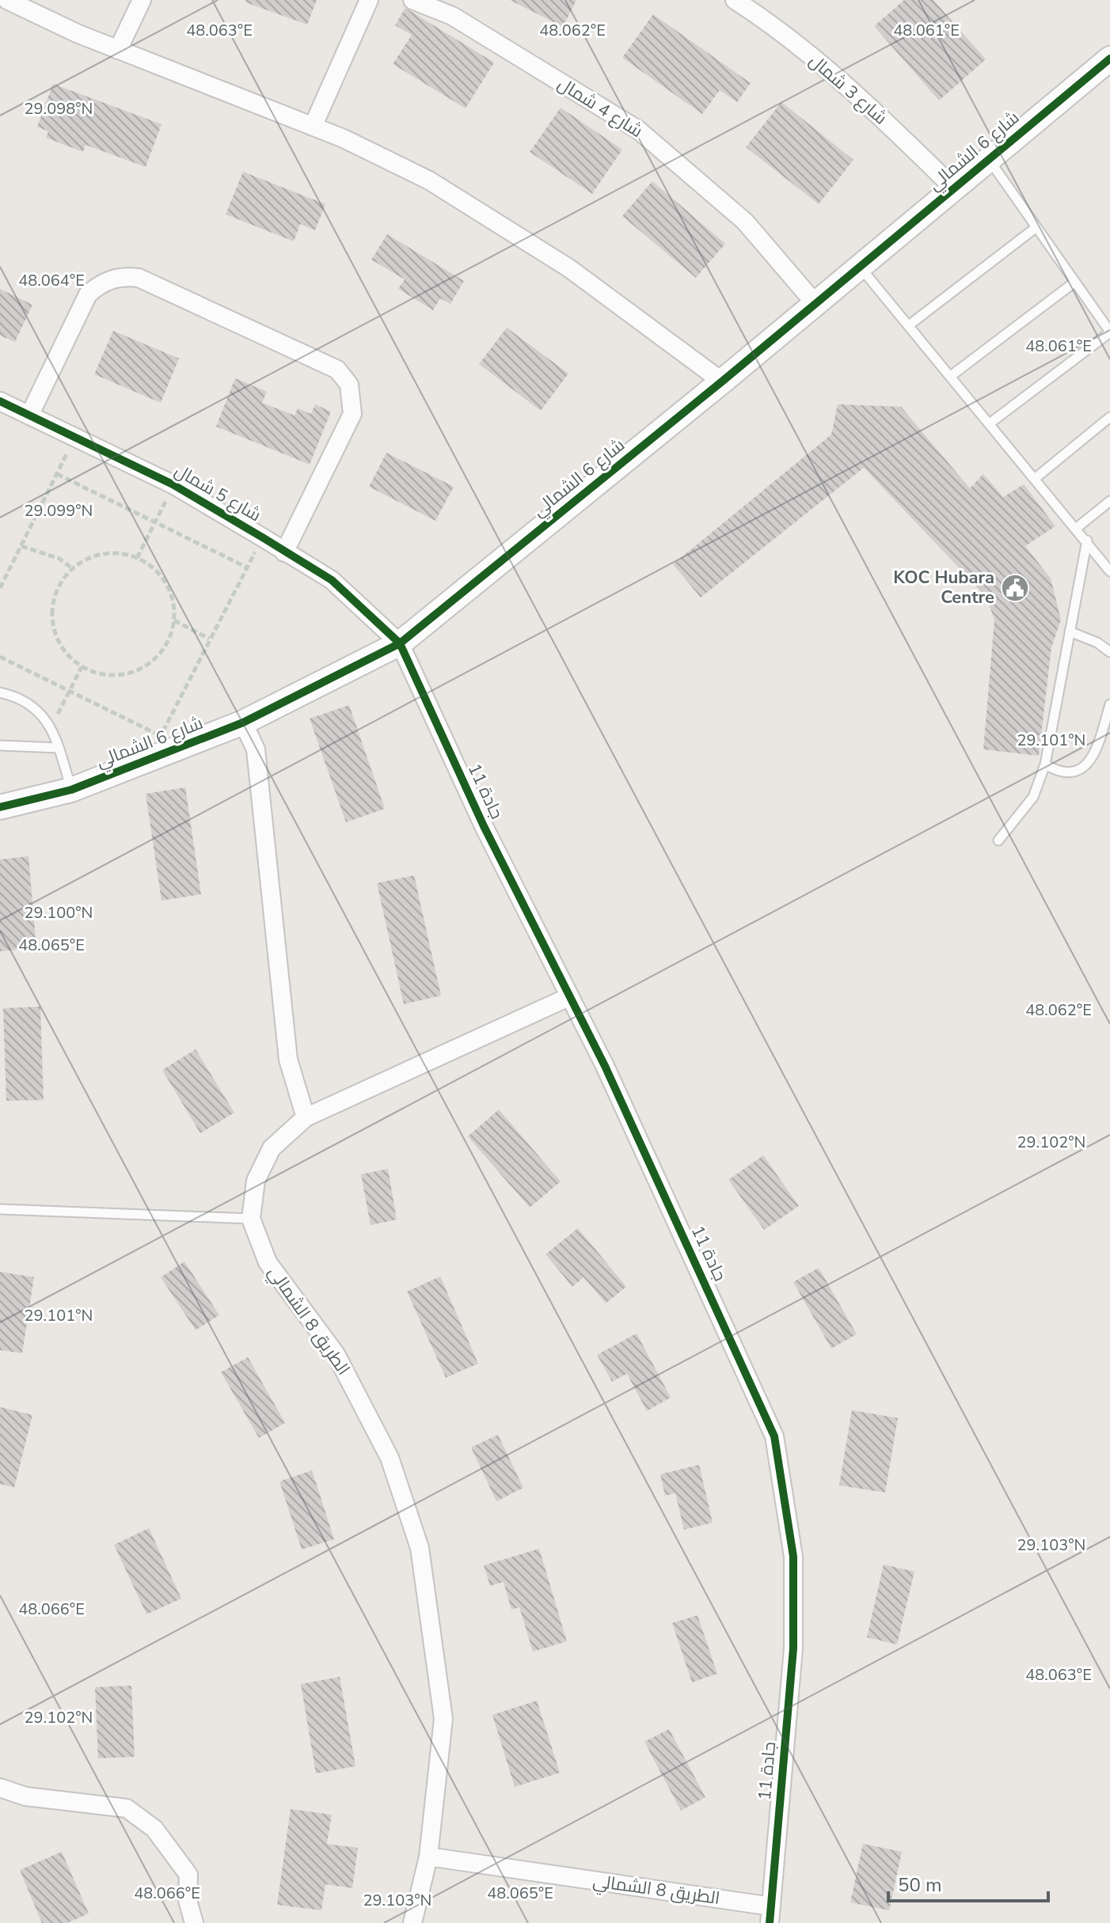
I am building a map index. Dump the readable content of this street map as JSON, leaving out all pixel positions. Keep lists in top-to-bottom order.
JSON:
{
  "streets": {
    "street": [
      "شارع 3 شمال",
      "شارع 4 شمال",
      "شارع 6 الشمالي",
      "شارع 5 شمال",
      "جادة 11",
      "الطريق 8 الشمالي"
    ]
  },
  "crossings": [
    ["شارع 3 شمال", "شارع 6 الشمالي"],
    ["شارع 4 شمال", "شارع 6 الشمالي"],
    ["شارع 6 الشمالي", "شارع 5 شمال"],
    ["شارع 6 الشمالي", "جادة 11"],
    ["شارع 5 شمال", "جادة 11"],
    ["جادة 11", "الطريق 8 الشمالي"]
  ],
  "places": {
    "public building": ["KOC Hubara Centre"]
  },
  "scale_bar": "50 m",
  "coordinates": [
    "48.063°E",
    "48.062°E",
    "48.061°E",
    "29.098°N",
    "48.064°E",
    "29.099°N",
    "29.101°N",
    "29.100°N",
    "48.065°E",
    "29.102°N",
    "29.103°N",
    "48.066°E"
  ]
}
